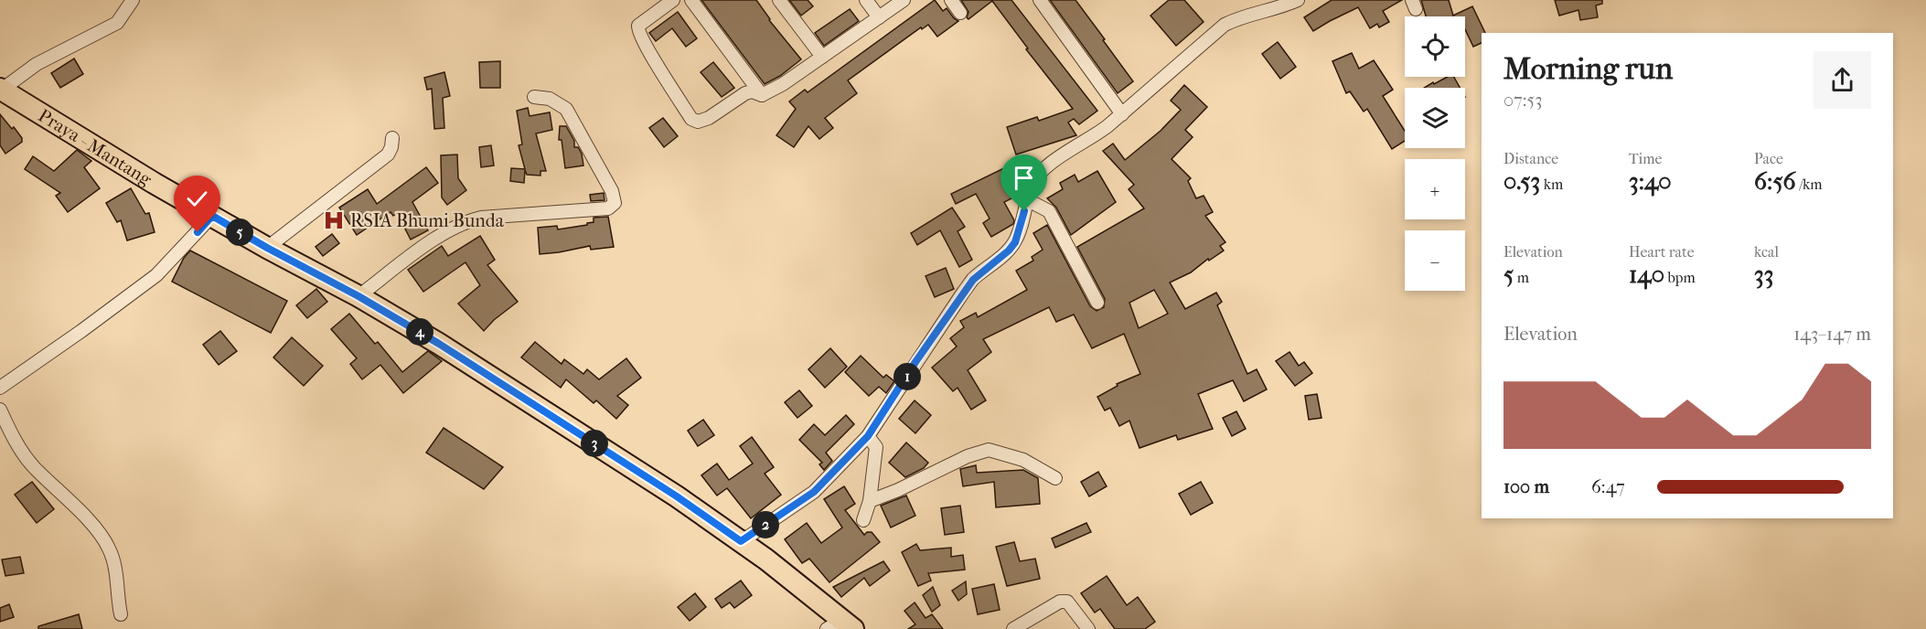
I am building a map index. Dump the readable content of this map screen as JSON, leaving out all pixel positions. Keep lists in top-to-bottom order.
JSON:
{
  "streets": {
    "main road": ["Praya - Mantang"]
  },
  "places": {
    "hospital": ["RSIA Bhumi Bunda"]
  },
  "page": {
    "map_buttons": ["+", "−"],
    "heading": ["Morning run", "07:53"],
    "stats": [
      ["Distance", "0.53 km"],
      ["Time", "3:40"],
      ["Pace", "6:56 /km"],
      ["Elevation", "5 m"],
      ["Heart rate", "140 bpm"],
      ["kcal", "33"]
    ],
    "pins": [
      "5",
      "4",
      "1",
      "3",
      "2"
    ],
    "chart": ["Elevation", "143–147 m"],
    "list": [
      {
        "name": "100 m",
        "note": "6:47"
      }
    ]
  }
}
